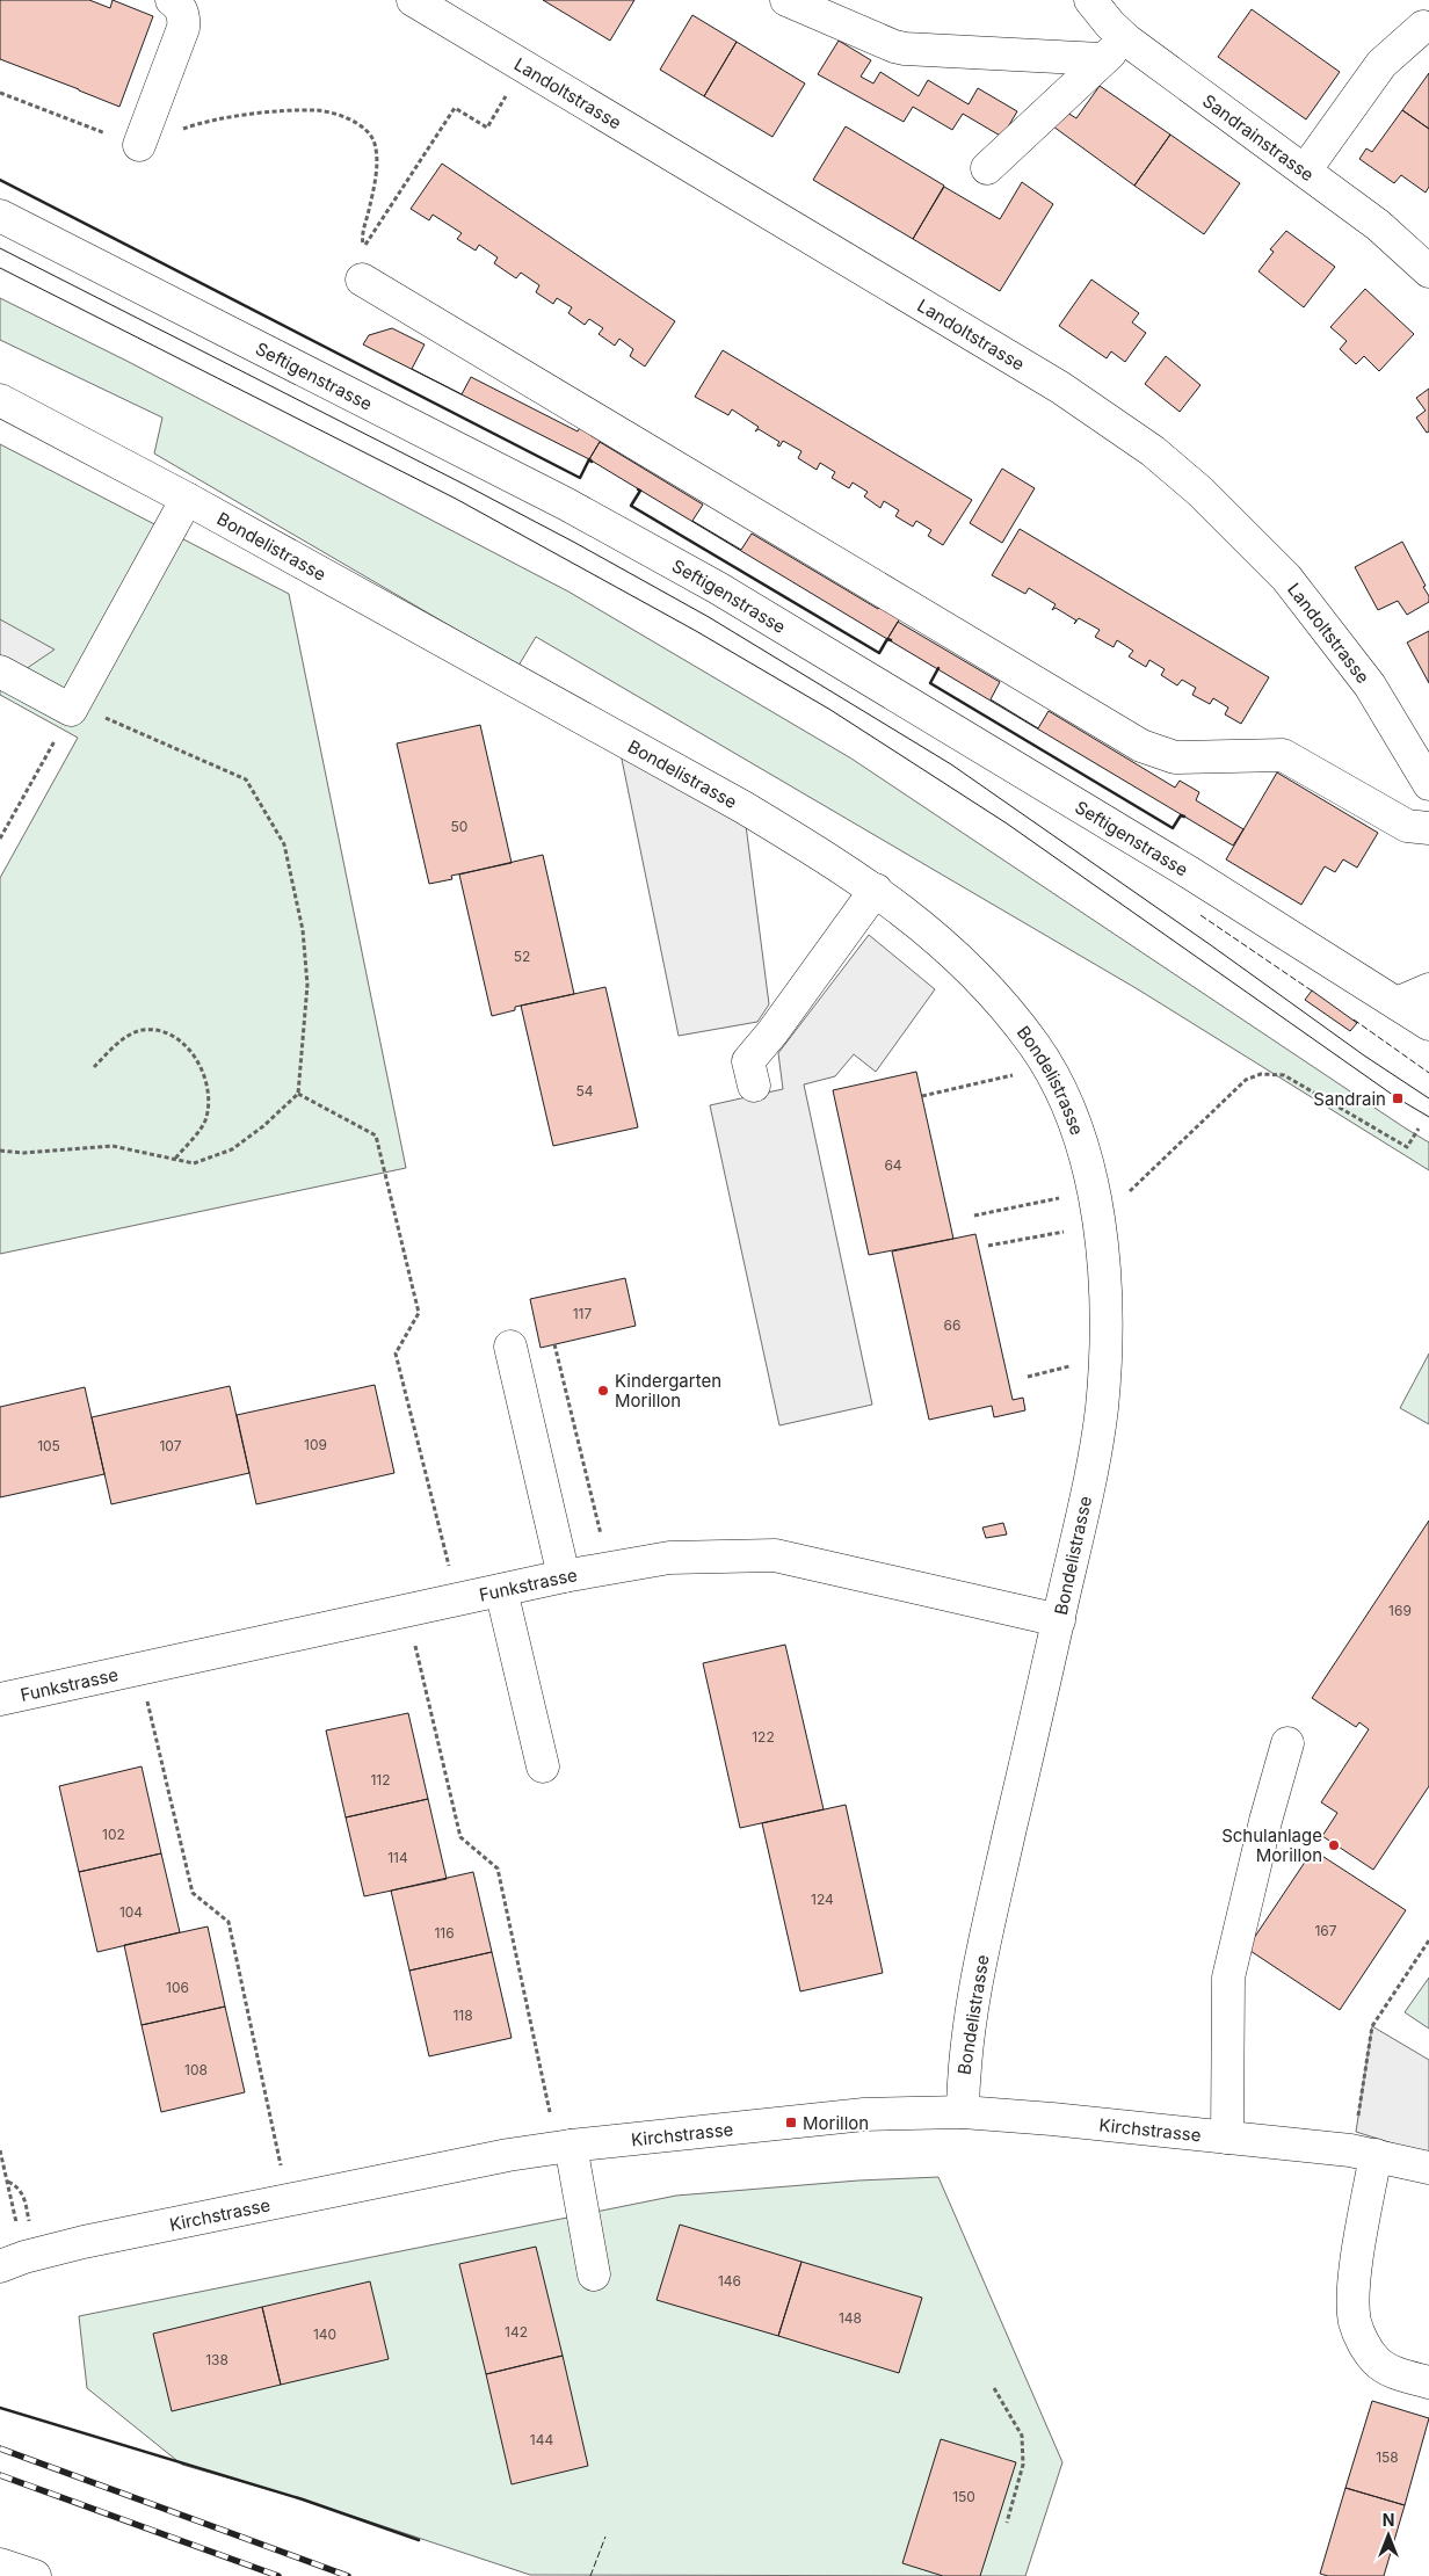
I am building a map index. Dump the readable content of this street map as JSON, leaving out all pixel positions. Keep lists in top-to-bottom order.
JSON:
{
  "streets": {
    "street": [
      "Landoltstrasse",
      "Sandrainstrasse",
      "Seftigenstrasse",
      "Bondelistrasse",
      "Funkstrasse",
      "Kirchstrasse"
    ]
  },
  "crossings": [
    ["Bondelistrasse", "Funkstrasse"],
    ["Bondelistrasse", "Kirchstrasse"]
  ],
  "places": {
    "transit": ["Sandrain", "Morillon"],
    "other": ["Kindergarten Morillon", "Schulanlage Morillon"]
  },
  "house_numbers": [
    "50",
    "52",
    "54",
    "64",
    "117",
    "66",
    "109",
    "105",
    "107",
    "169",
    "122",
    "112",
    "102",
    "114",
    "124",
    "104",
    "167",
    "116",
    "106",
    "118",
    "108",
    "146",
    "148",
    "142",
    "140",
    "138",
    "144",
    "158",
    "150"
  ],
  "north": "top"
}
